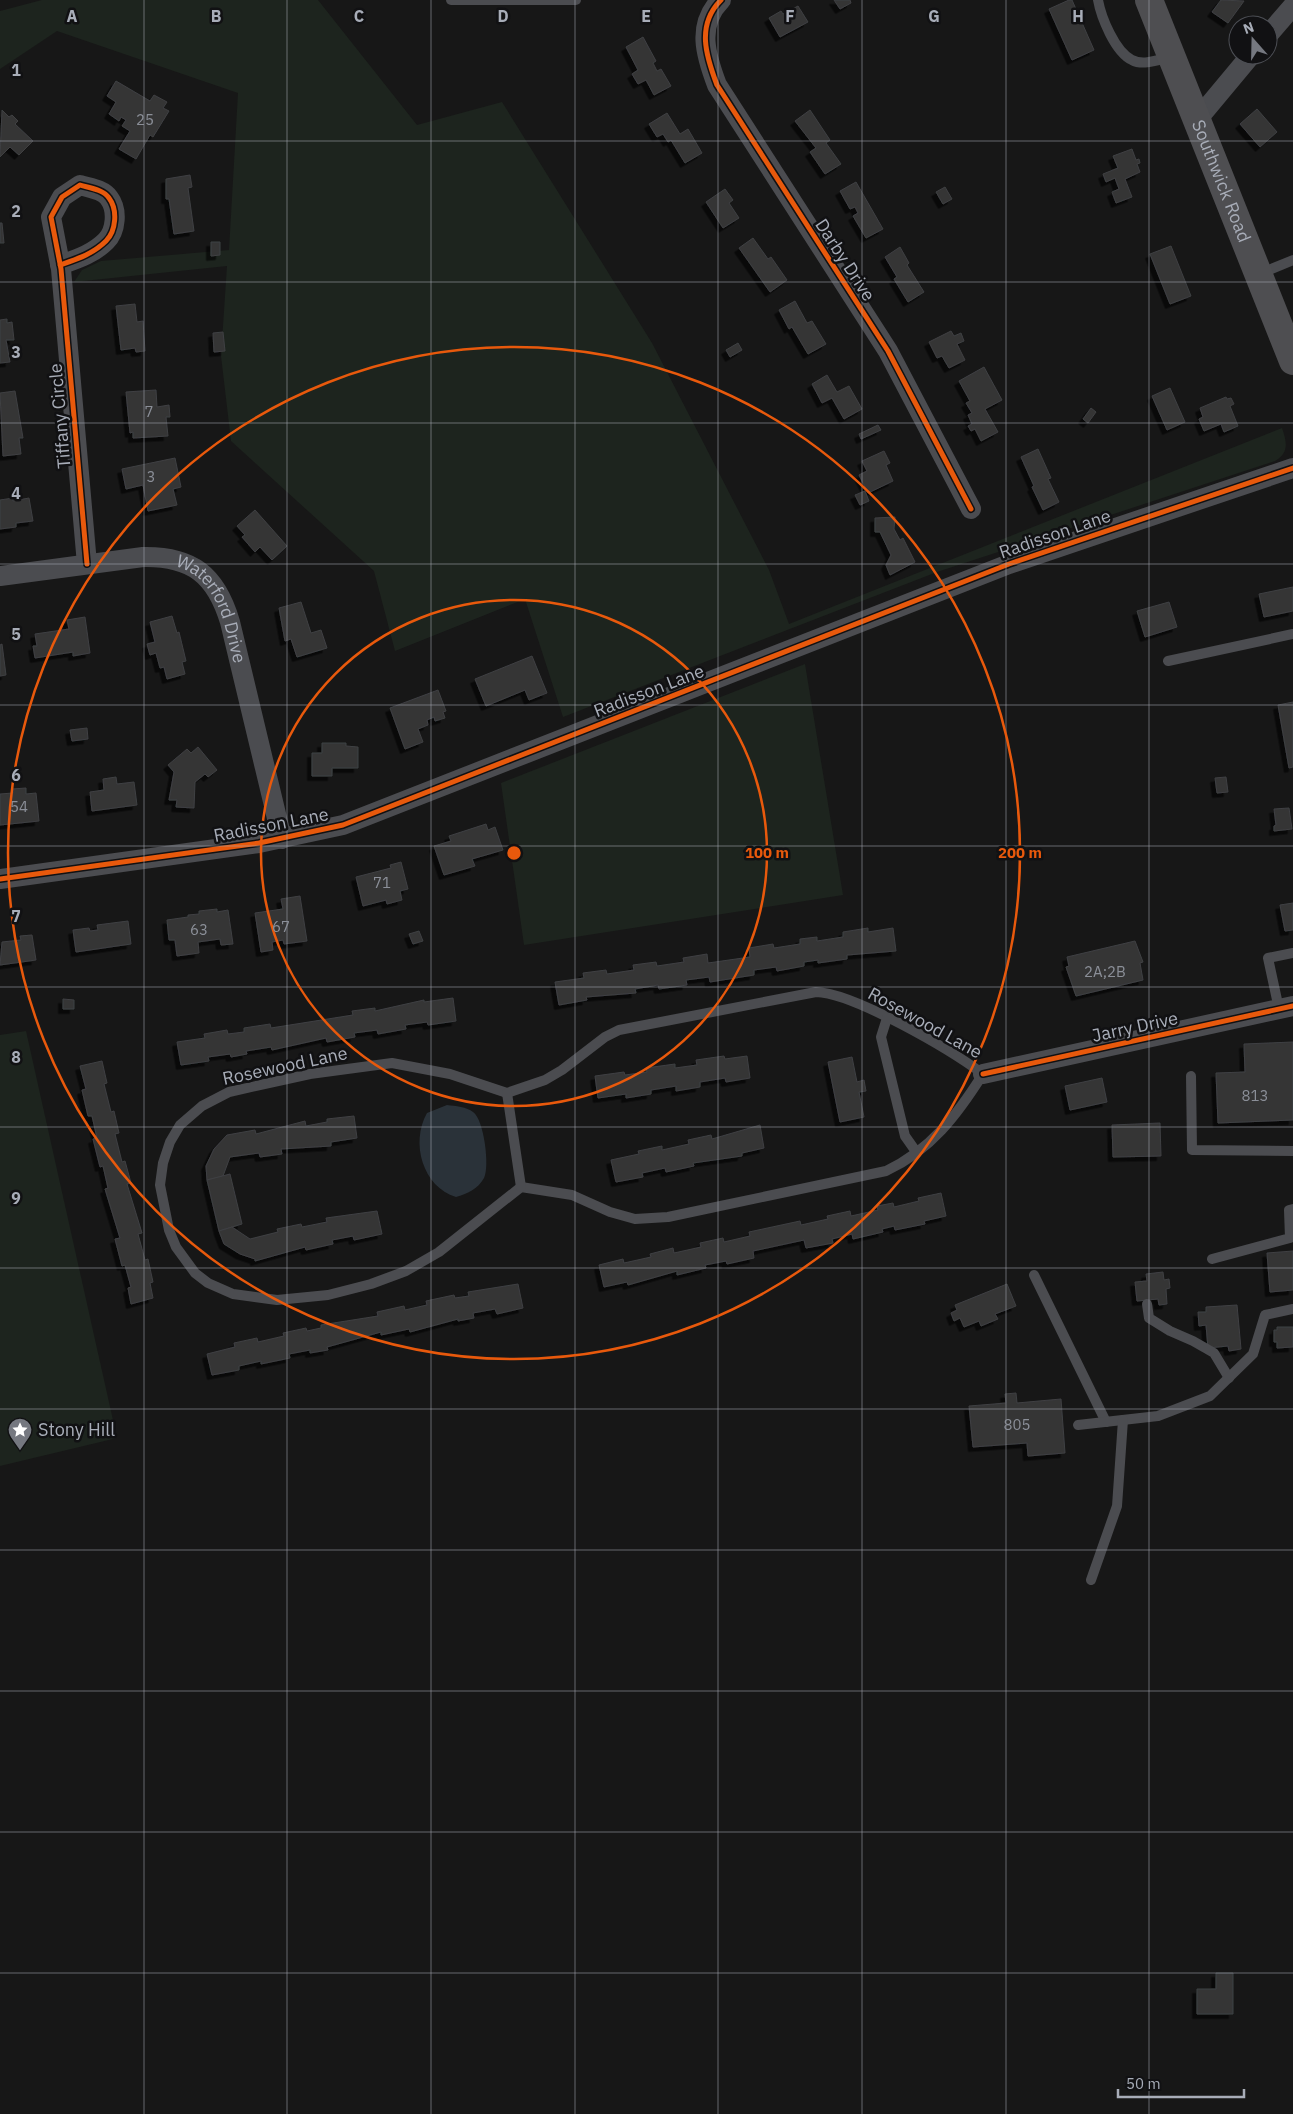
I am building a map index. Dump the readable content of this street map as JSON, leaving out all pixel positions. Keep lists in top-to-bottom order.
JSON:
{
  "streets": {
    "highway": ["Southwick Road"],
    "street": [
      "Darby Drive",
      "Tiffany Circle",
      "Radisson Lane",
      "Waterford Drive",
      "Jarry Drive"
    ],
    "lane": ["Rosewood Lane"]
  },
  "crossings": [
    ["Tiffany Circle", "Waterford Drive"],
    ["Radisson Lane", "Waterford Drive"],
    ["Rosewood Lane", "Jarry Drive"]
  ],
  "places": {
    "place": ["Stony Hill"]
  },
  "house_numbers": [
    "25",
    "7",
    "3",
    "54",
    "71",
    "67",
    "63",
    "2A;2B",
    "813",
    "805"
  ],
  "scale_bar": "50 m",
  "north": "top",
  "grid": {
    "columns": [
      "A",
      "B",
      "C",
      "D",
      "E",
      "F",
      "G",
      "H"
    ],
    "rows": [
      "1",
      "2",
      "3",
      "4",
      "5",
      "6",
      "7",
      "8",
      "9"
    ]
  },
  "rings": ["100 m", "200 m"]
}
